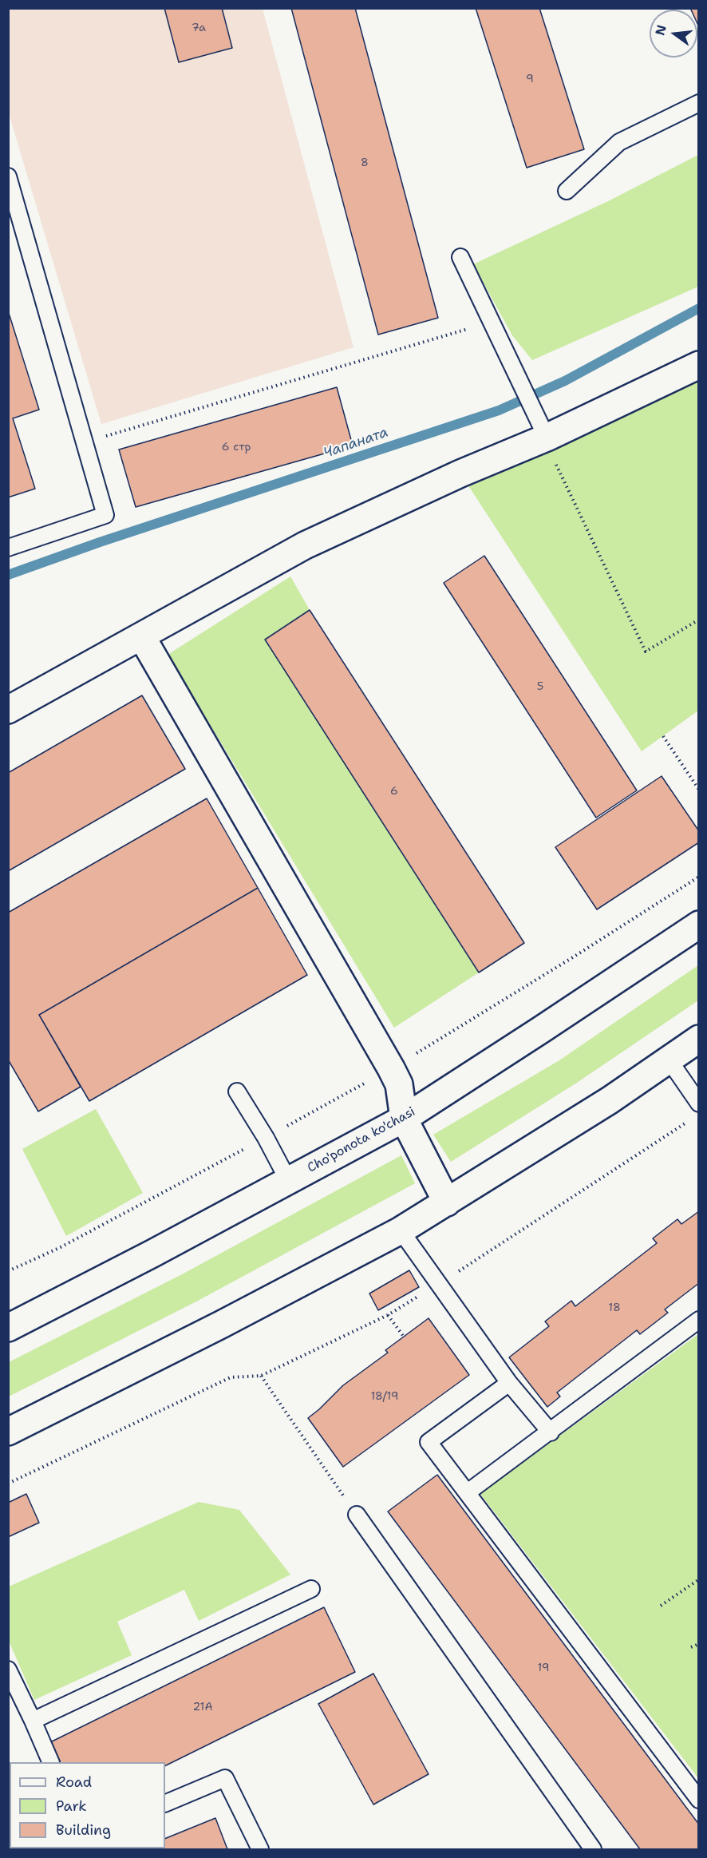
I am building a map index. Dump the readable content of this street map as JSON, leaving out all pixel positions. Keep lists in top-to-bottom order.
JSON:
{
  "streets": {
    "main road": ["Cho'ponota ko'chasi"]
  },
  "water": ["Чапаната"],
  "house_numbers": [
    "7a",
    "9",
    "8",
    "6 cтр",
    "5",
    "6",
    "18",
    "18/19",
    "19",
    "21А"
  ],
  "legend": ["Road", "Park", "Building"],
  "north": "left"
}
